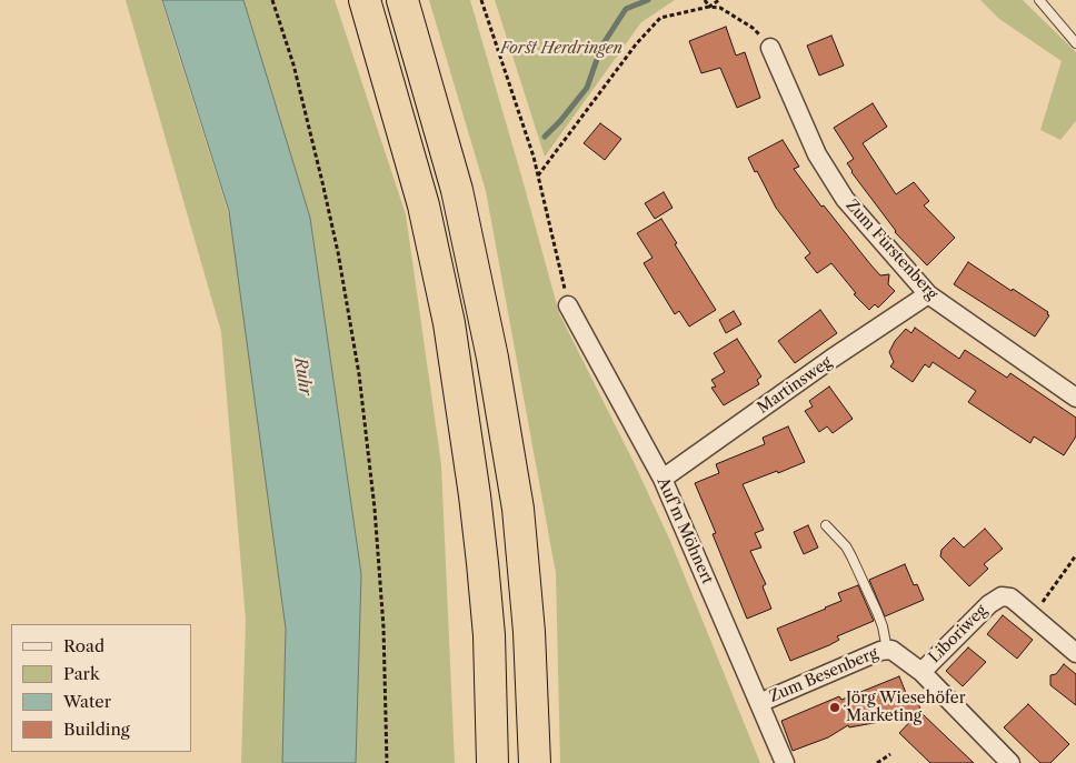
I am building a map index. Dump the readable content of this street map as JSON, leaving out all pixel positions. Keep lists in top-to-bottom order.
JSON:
{
  "streets": {
    "street": [
      "Zum Fürstenberg",
      "Martinsweg",
      "Auf'm Möhnert",
      "Liboriweg",
      "Zum Besenberg"
    ]
  },
  "crossings": [
    ["Zum Fürstenberg", "Martinsweg"],
    ["Martinsweg", "Auf'm Möhnert"],
    ["Auf'm Möhnert", "Zum Besenberg"],
    ["Liboriweg", "Zum Besenberg"]
  ],
  "water": ["Ruhr"],
  "parks": ["Forst Herdringen"],
  "places": ["Jörg Wiesehöfer Marketing"],
  "legend": [
    "Road",
    "Park",
    "Water",
    "Building"
  ]
}
